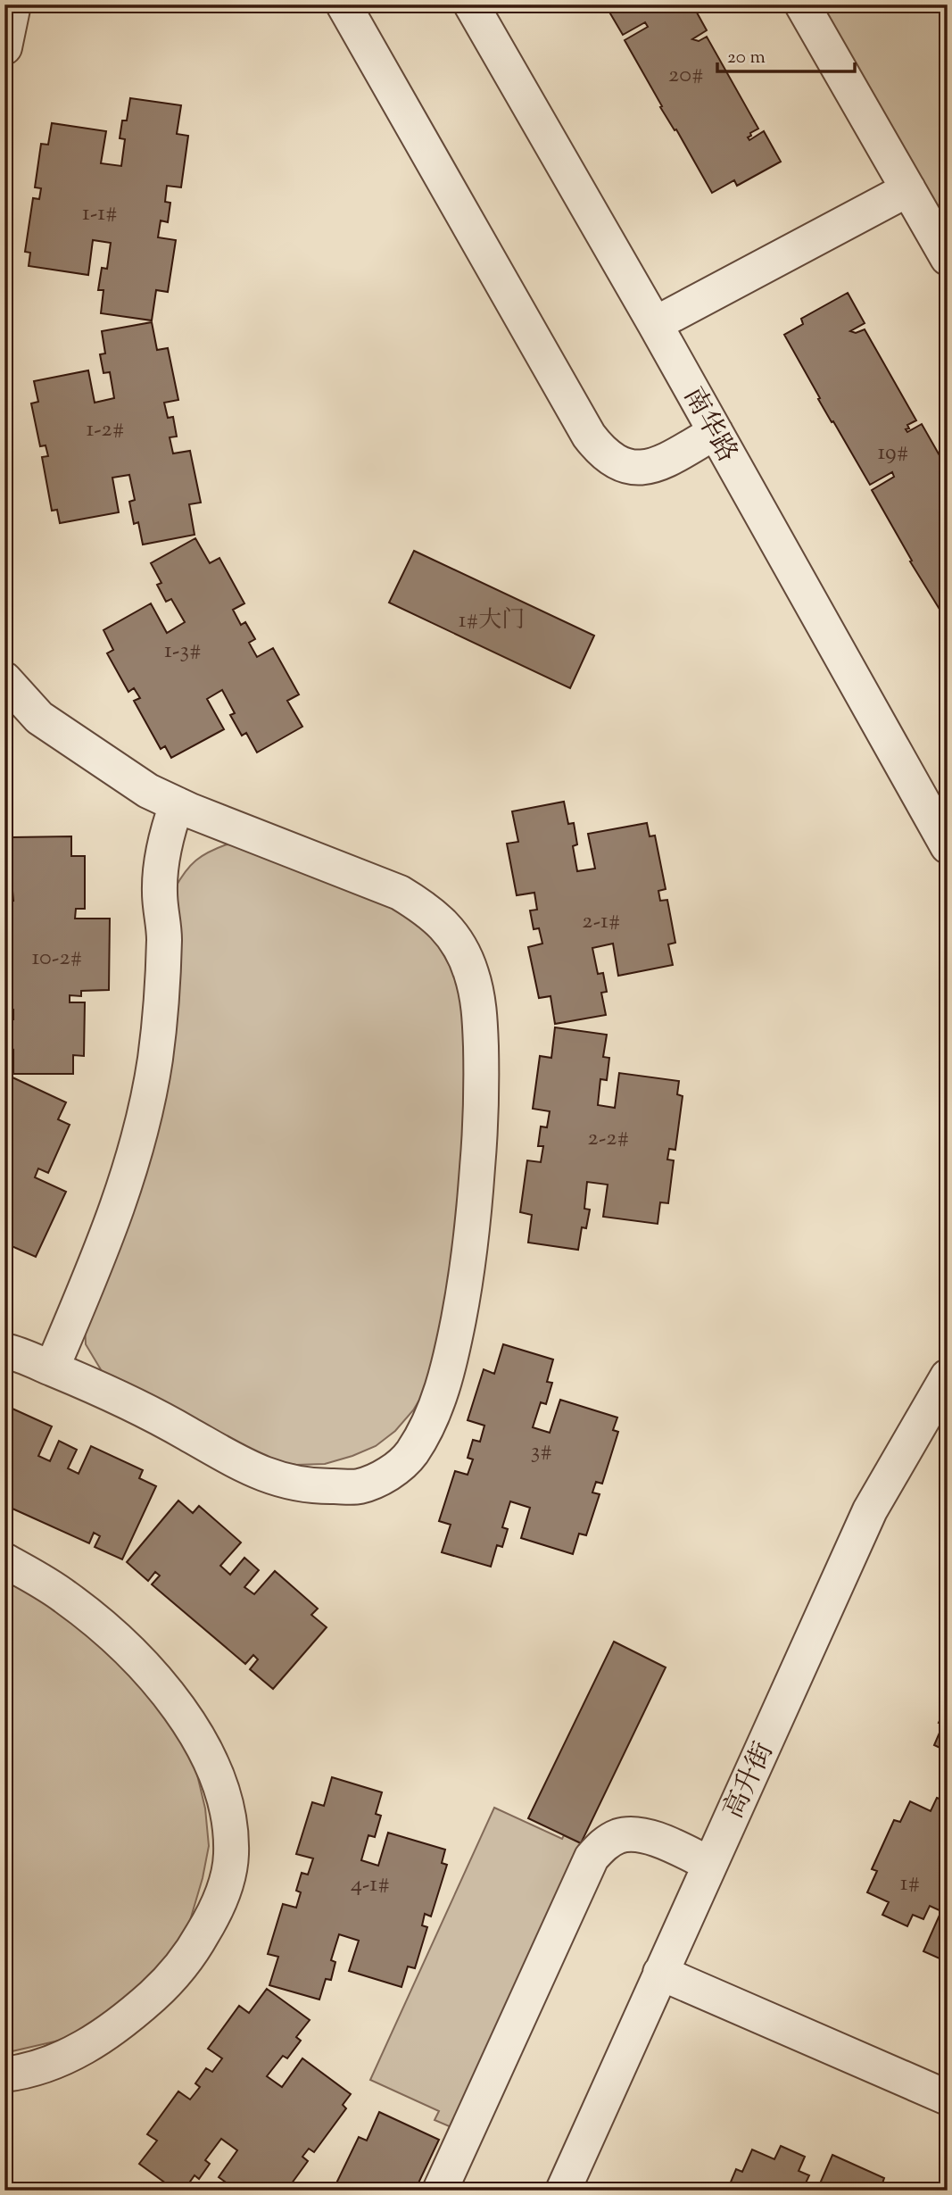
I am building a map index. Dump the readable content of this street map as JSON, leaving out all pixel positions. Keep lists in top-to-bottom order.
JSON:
{
  "streets": {
    "street": ["南华路", "高升街"]
  },
  "house_numbers": [
    "20#",
    "1-1#",
    "1-2#",
    "19#",
    "1#大门",
    "1-3#",
    "2-1#",
    "10-2#",
    "2-2#",
    "3#",
    "1#",
    "4-1#"
  ],
  "scale_bar": "20 m"
}
